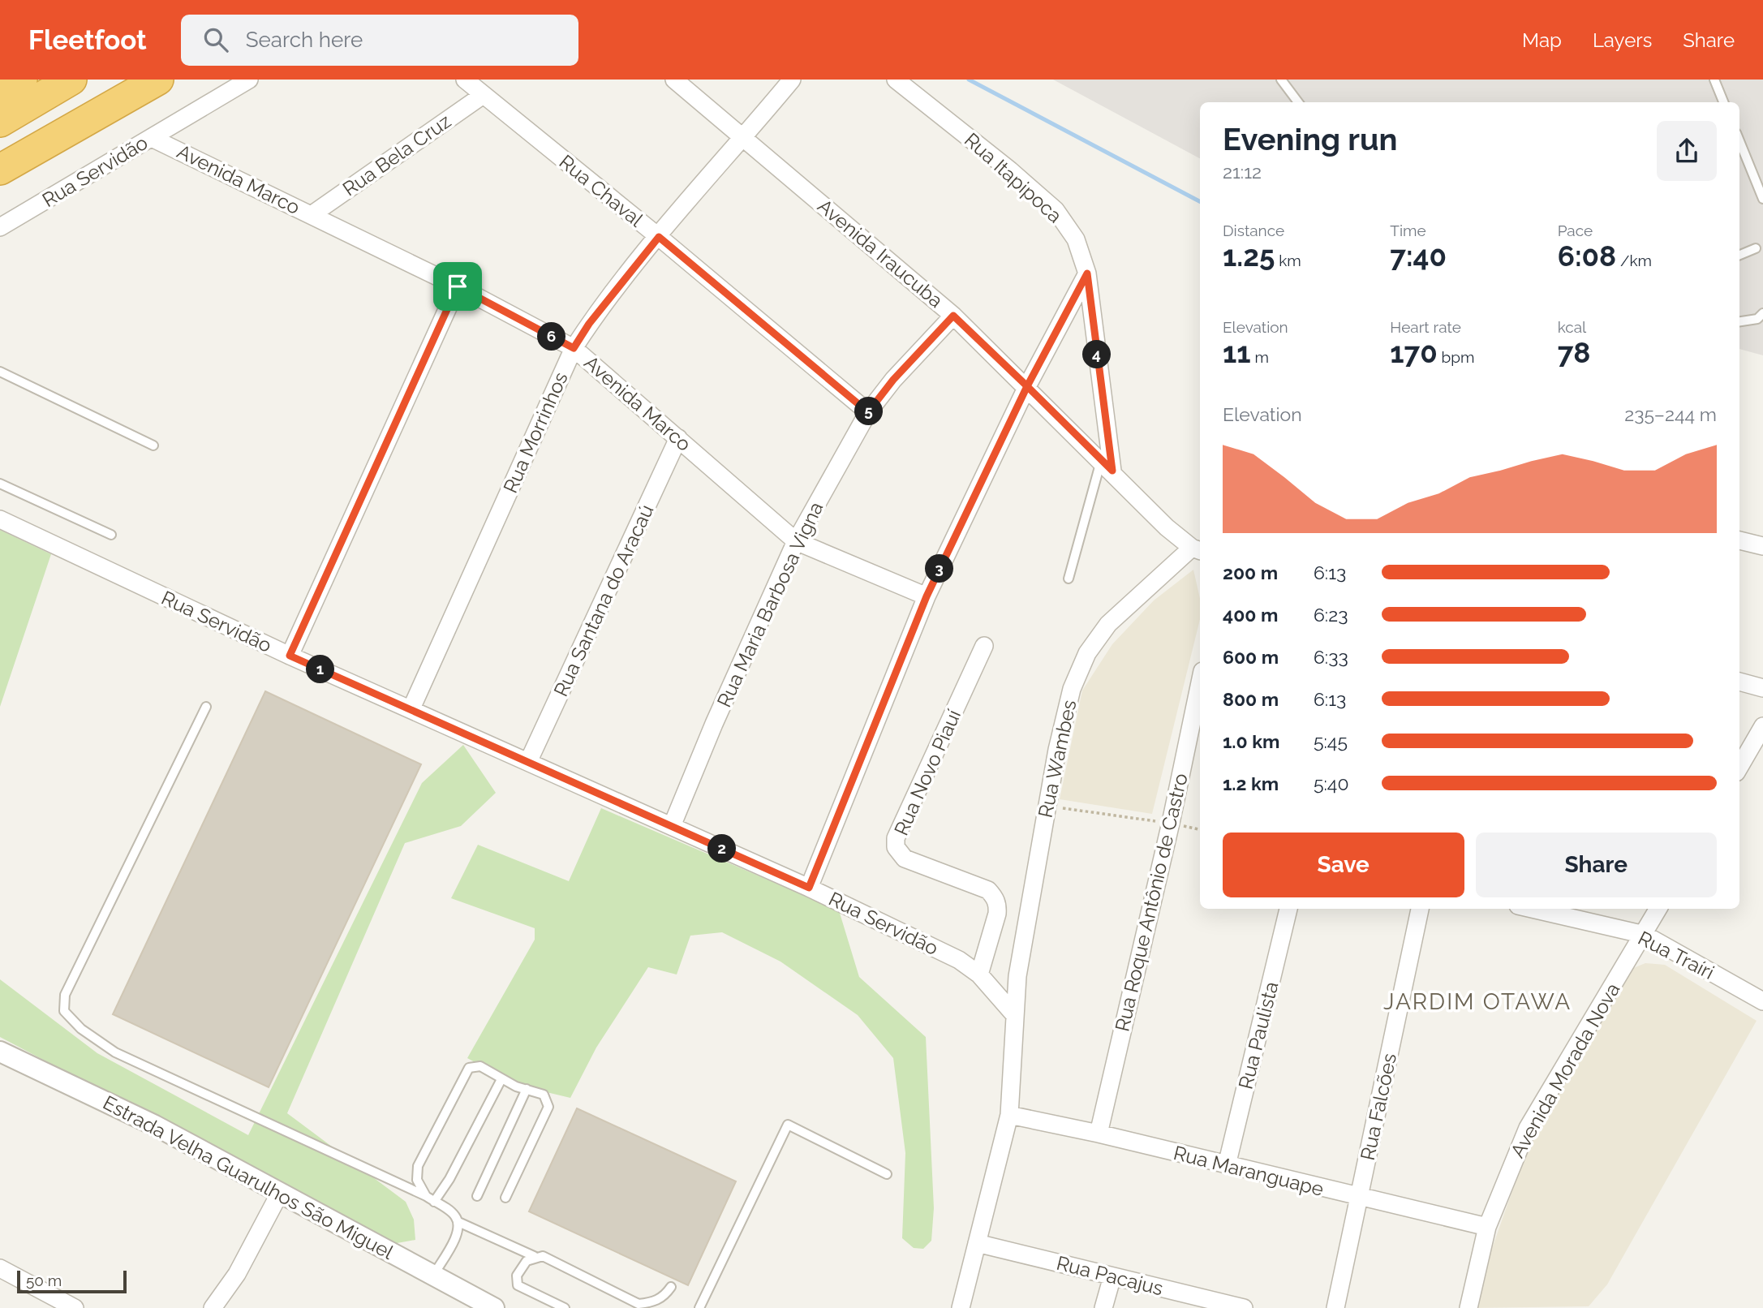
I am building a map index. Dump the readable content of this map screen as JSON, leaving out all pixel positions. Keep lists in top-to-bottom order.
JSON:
{
  "streets": {
    "street": [
      "Rua Bela Cruz",
      "Rua Servidão",
      "Rua Itapipoca",
      "Avenida Marco",
      "Rua Chaval",
      "Avenida Iraucuba",
      "Rua Morrinhos",
      "Rua Santana do Aracaú",
      "Rua Maria Barbosa Vigna",
      "Rua Wambes",
      "Rua Novo Piauí",
      "Rua Roque Antônio de Castro",
      "Rua Traíri",
      "Rua Paulista",
      "Avenida Morada Nova",
      "Rua Falcões",
      "Rua Maranguape",
      "Estrada Velha Guarulhos São Miguel",
      "Rua Pacajus"
    ]
  },
  "crossings": [
    ["Rua Bela Cruz", "Avenida Marco"],
    ["Rua Bela Cruz", "Rua Chaval"],
    ["Rua Servidão", "Avenida Marco"],
    ["Rua Servidão", "Rua Morrinhos"],
    ["Rua Servidão", "Rua Santana do Aracaú"],
    ["Rua Servidão", "Rua Maria Barbosa Vigna"],
    ["Rua Servidão", "Rua Wambes"],
    ["Rua Servidão", "Rua Novo Piauí"],
    ["Rua Itapipoca", "Avenida Iraucuba"],
    ["Avenida Marco", "Rua Morrinhos"],
    ["Avenida Marco", "Rua Santana do Aracaú"],
    ["Avenida Marco", "Rua Maria Barbosa Vigna"],
    ["Rua Chaval", "Rua Morrinhos"],
    ["Rua Chaval", "Rua Maria Barbosa Vigna"],
    ["Avenida Iraucuba", "Rua Morrinhos"],
    ["Avenida Iraucuba", "Rua Maria Barbosa Vigna"],
    ["Avenida Iraucuba", "Rua Wambes"],
    ["Rua Roque Antônio de Castro", "Rua Maranguape"],
    ["Rua Traíri", "Avenida Morada Nova"],
    ["Rua Paulista", "Rua Maranguape"],
    ["Avenida Morada Nova", "Rua Maranguape"],
    ["Rua Falcões", "Rua Maranguape"]
  ],
  "districts": ["JARDIM OTAWA"],
  "scale_bar": "50 m",
  "page": {
    "header": "Fleetfoot",
    "search": "Search here",
    "nav": ["Map", "Layers", "Share"],
    "heading": ["Evening run", "21:12"],
    "stats": [
      ["Distance", "1.25 km"],
      ["Time", "7:40"],
      ["Pace", "6:08 /km"],
      ["Elevation", "11 m"],
      ["Heart rate", "170 bpm"],
      ["kcal", "78"]
    ],
    "pins": [
      "6",
      "4",
      "5",
      "3",
      "1",
      "2"
    ],
    "chart": ["Elevation", "235–244 m"],
    "list": [
      {
        "name": "200 m",
        "note": "6:13"
      },
      {
        "name": "400 m",
        "note": "6:23"
      },
      {
        "name": "600 m",
        "note": "6:33"
      },
      {
        "name": "800 m",
        "note": "6:13"
      },
      {
        "name": "1.0 km",
        "note": "5:45"
      },
      {
        "name": "1.2 km",
        "note": "5:40"
      }
    ],
    "buttons": ["Save", "Share"],
    "scale": "50 m"
  }
}
